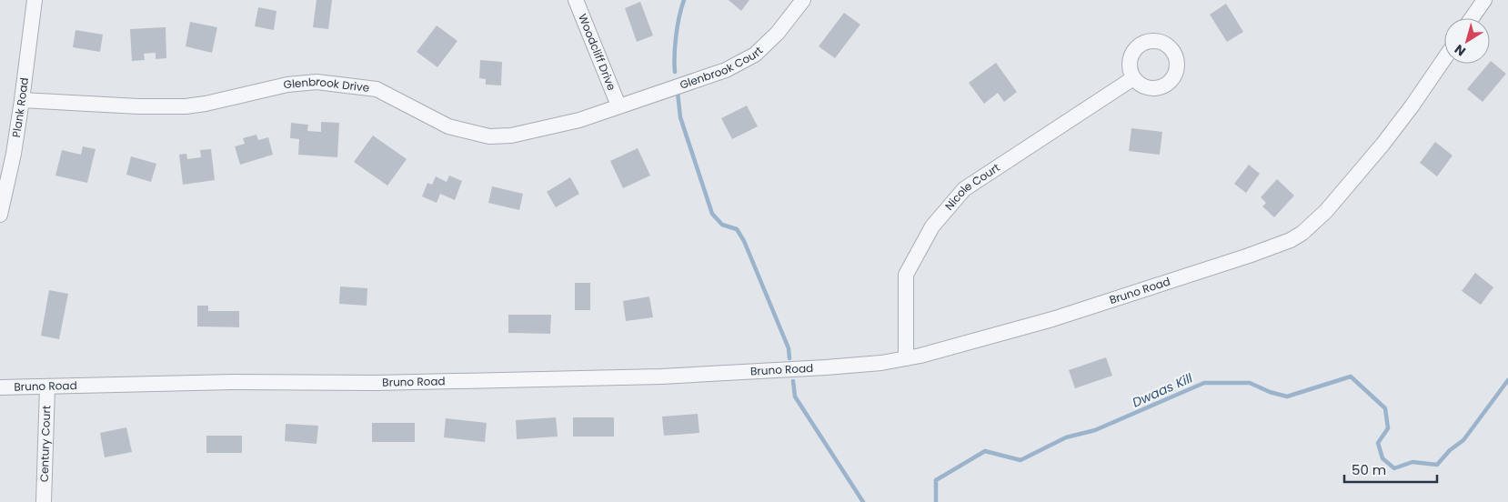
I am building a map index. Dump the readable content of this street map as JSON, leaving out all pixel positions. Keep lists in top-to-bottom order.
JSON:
{
  "streets": {
    "street": [
      "Woodcliff Drive",
      "Glenbrook Court",
      "Glenbrook Drive",
      "Plank Road",
      "Nicole Court",
      "Bruno Road",
      "Century Court"
    ]
  },
  "crossings": [
    ["Woodcliff Drive", "Glenbrook Court"],
    ["Woodcliff Drive", "Glenbrook Drive"],
    ["Glenbrook Court", "Glenbrook Drive"],
    ["Glenbrook Drive", "Plank Road"],
    ["Nicole Court", "Bruno Road"],
    ["Bruno Road", "Century Court"]
  ],
  "water": ["Dwaas Kill"],
  "scale_bar": "50 m",
  "north": "bottom left"
}
